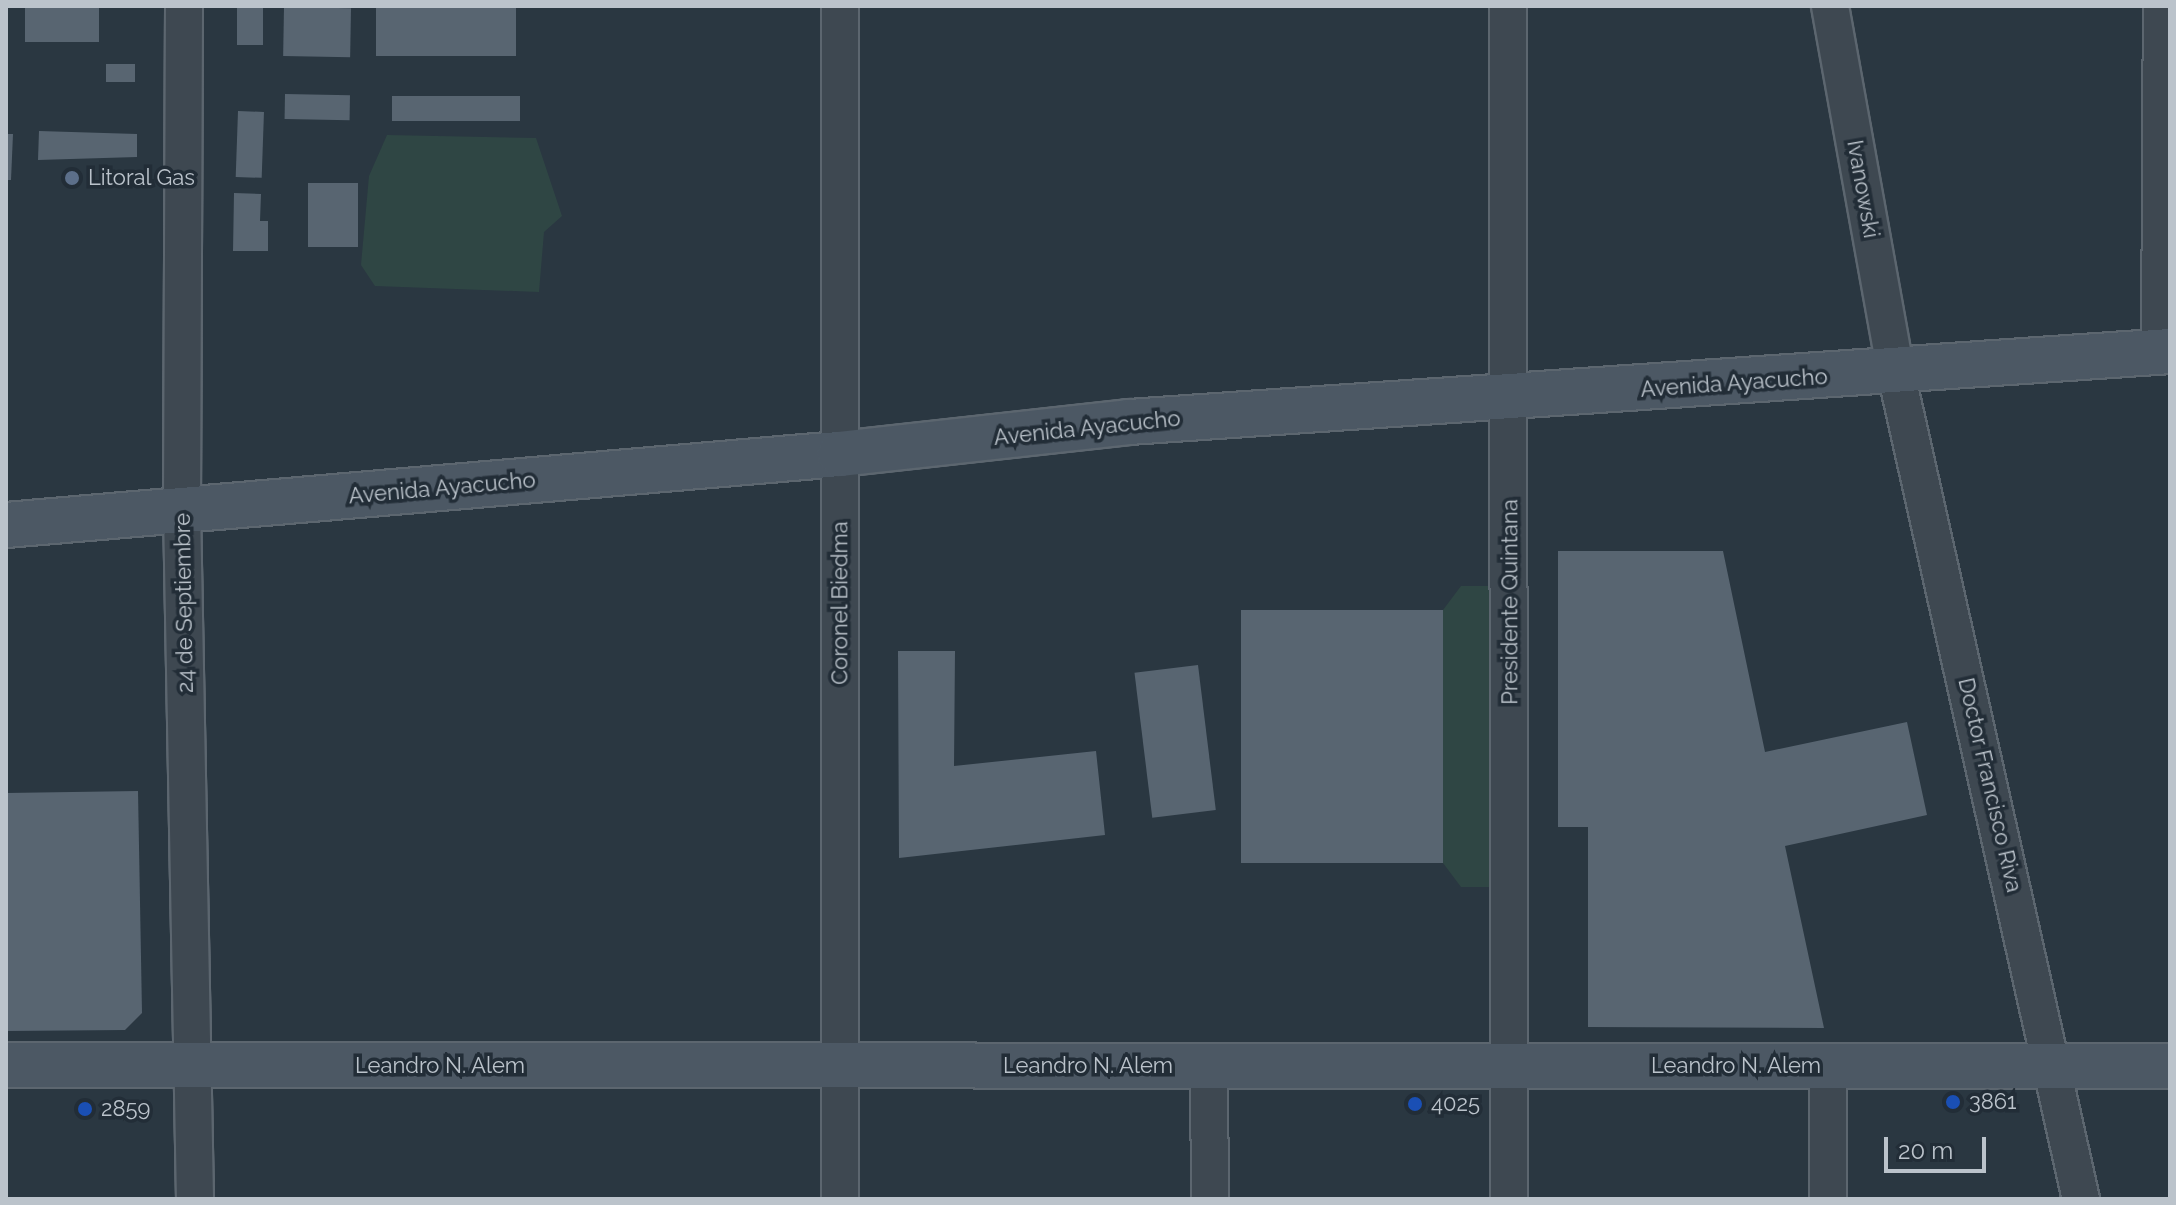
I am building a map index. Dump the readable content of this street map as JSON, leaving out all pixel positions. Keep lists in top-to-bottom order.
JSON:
{
  "streets": {
    "main road": ["Avenida Ayacucho", "Leandro N. Alem"],
    "street": [
      "Ivanowski",
      "Presidente Quintana",
      "24 de Septiembre",
      "Coronel Biedma",
      "Doctor Francisco Riva"
    ]
  },
  "crossings": [
    ["Ivanowski", "Avenida Ayacucho"],
    ["Ivanowski", "Doctor Francisco Riva"],
    ["Avenida Ayacucho", "Presidente Quintana"],
    ["Avenida Ayacucho", "24 de Septiembre"],
    ["Avenida Ayacucho", "Coronel Biedma"],
    ["Avenida Ayacucho", "Doctor Francisco Riva"],
    ["Presidente Quintana", "Leandro N. Alem"],
    ["24 de Septiembre", "Leandro N. Alem"],
    ["Coronel Biedma", "Leandro N. Alem"],
    ["Doctor Francisco Riva", "Leandro N. Alem"]
  ],
  "places": [
    "Litoral Gas",
    "3861",
    "4025",
    "2859"
  ],
  "scale_bar": "20 m"
}
